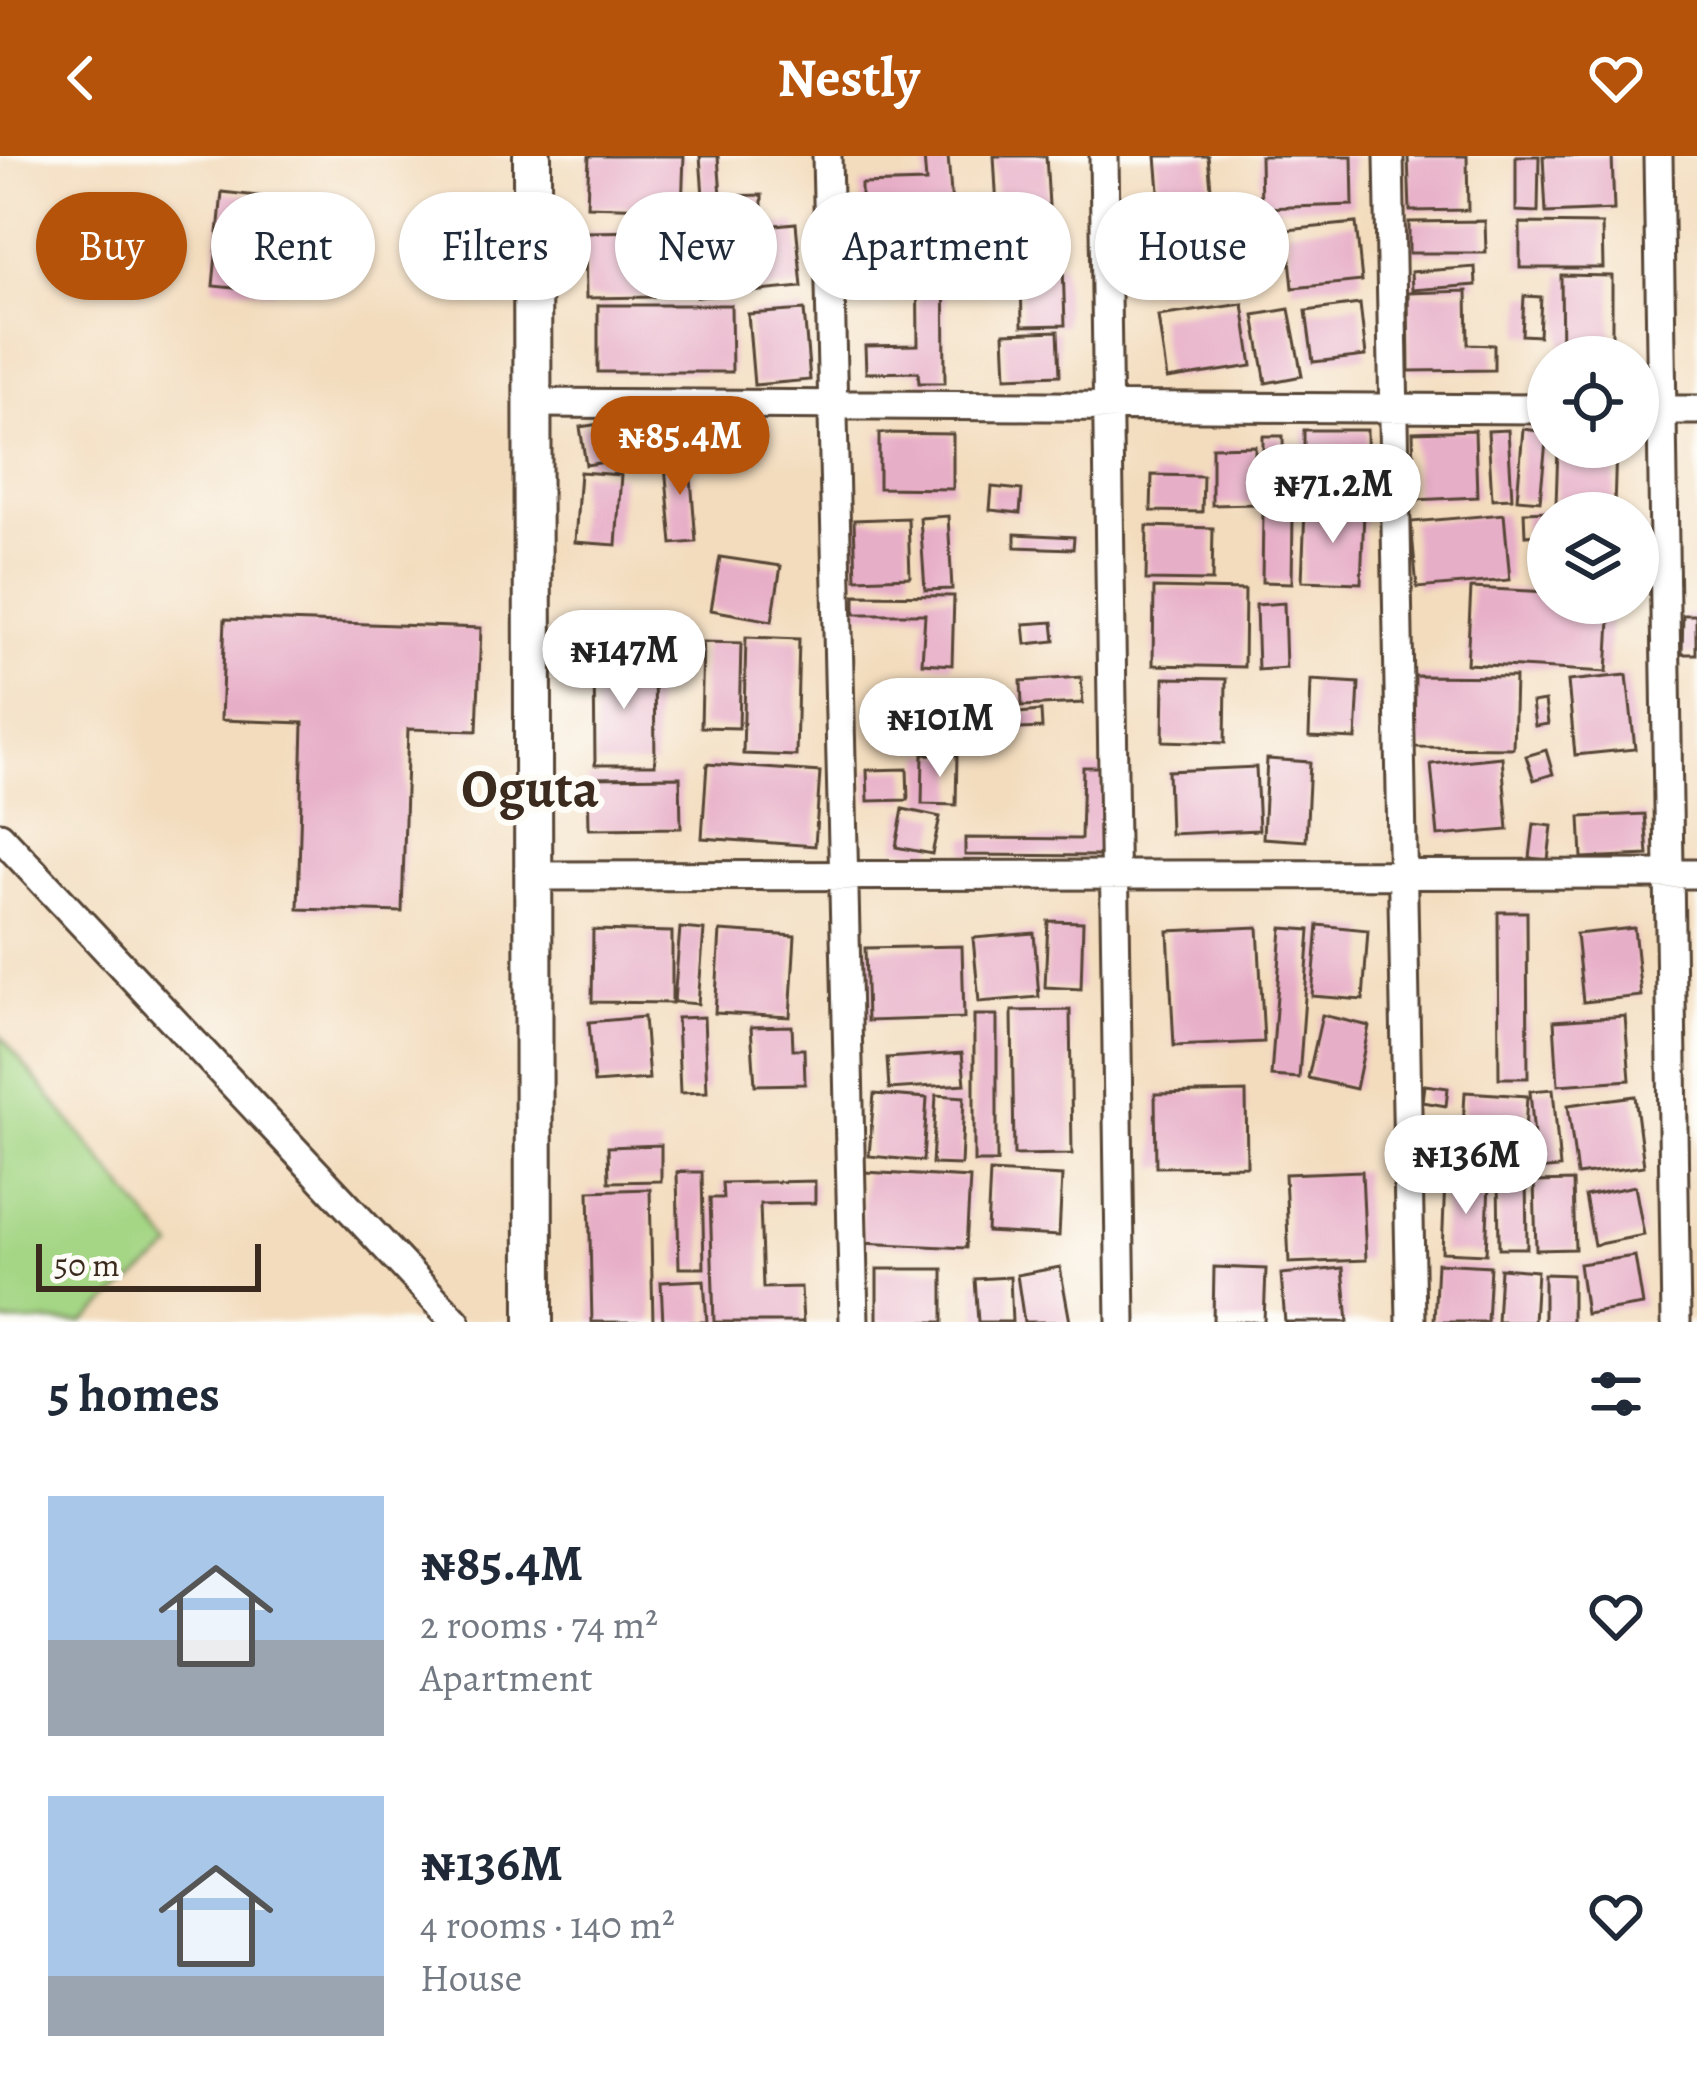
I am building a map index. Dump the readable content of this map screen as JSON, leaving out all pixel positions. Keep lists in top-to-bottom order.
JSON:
{
  "districts": ["Oguta"],
  "scale_bar": "50 m",
  "page": {
    "header": "Nestly",
    "chip": [
      "Buy",
      "Rent",
      "Filters",
      "New",
      "Apartment",
      "House"
    ],
    "price": [
      "₦85.4M",
      "₦71.2M",
      "₦147M",
      "₦101M",
      "₦136M"
    ],
    "scale": "50 m",
    "heading": "5 homes",
    "list": [
      {
        "name": "₦85.4M",
        "note": "2 rooms · 74 m² · Apartment"
      },
      {
        "name": "₦136M",
        "note": "4 rooms · 140 m² · House"
      }
    ]
  }
}
